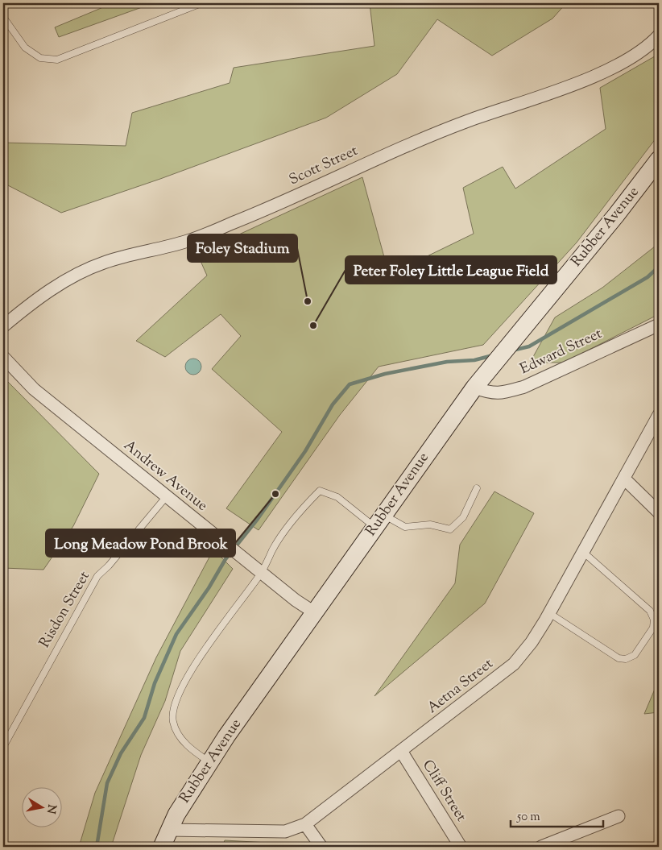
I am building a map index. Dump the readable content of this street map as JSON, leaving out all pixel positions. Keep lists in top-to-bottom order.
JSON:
{
  "streets": {
    "street": [
      "Scott Street",
      "Rubber Avenue",
      "Edward Street",
      "Andrew Avenue",
      "Aetna Street",
      "Cliff Street"
    ],
    "lane": ["Risdon Street"]
  },
  "crossings": [
    ["Rubber Avenue", "Edward Street"],
    ["Rubber Avenue", "Andrew Avenue"],
    ["Rubber Avenue", "Aetna Street"],
    ["Andrew Avenue", "Risdon Street"],
    ["Aetna Street", "Cliff Street"]
  ],
  "places": ["Foley Stadium", "Peter Foley Little League Field", "Long Meadow Pond Brook"],
  "scale_bar": "50 m",
  "north": "right"
}
